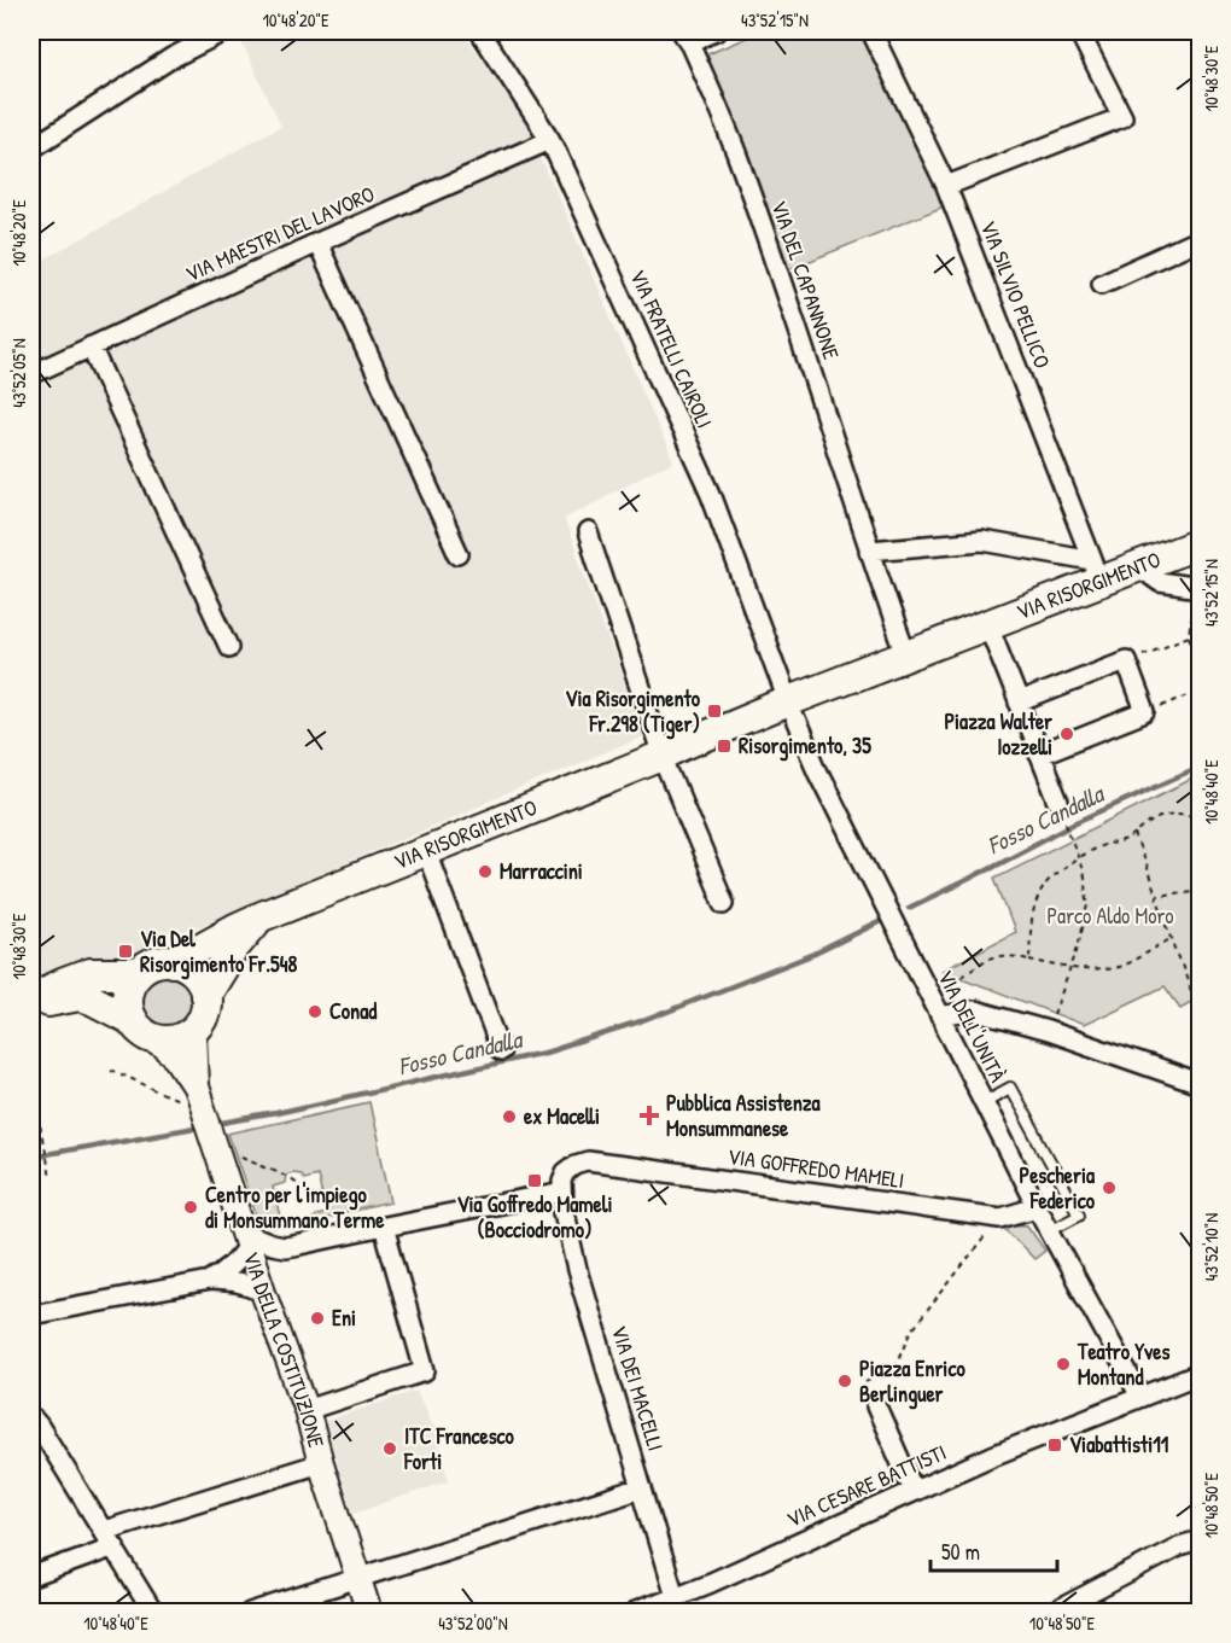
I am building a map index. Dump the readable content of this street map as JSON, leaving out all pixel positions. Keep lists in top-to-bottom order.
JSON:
{
  "streets": {
    "main road": ["VIA RISORGIMENTO"],
    "street": [
      "VIA MAESTRI DEL LAVORO",
      "VIA DEL CAPANNONE",
      "VIA SILVIO PELLICO",
      "VIA FRATELLI CAIROLI",
      "VIA DELL'UNITÀ",
      "VIA GOFFREDO MAMELI",
      "VIA DELLA COSTITUZIONE",
      "VIA DEI MACELLI",
      "VIA CESARE BATTISTI"
    ]
  },
  "crossings": [
    ["VIA MAESTRI DEL LAVORO", "VIA FRATELLI CAIROLI"],
    ["VIA DEL CAPANNONE", "VIA RISORGIMENTO"],
    ["VIA SILVIO PELLICO", "VIA RISORGIMENTO"],
    ["VIA FRATELLI CAIROLI", "VIA RISORGIMENTO"],
    ["VIA FRATELLI CAIROLI", "VIA DELL'UNITÀ"],
    ["VIA RISORGIMENTO", "VIA DELL'UNITÀ"],
    ["VIA RISORGIMENTO", "VIA DELLA COSTITUZIONE"],
    ["VIA DELL'UNITÀ", "VIA GOFFREDO MAMELI"],
    ["VIA DELL'UNITÀ", "VIA CESARE BATTISTI"],
    ["VIA GOFFREDO MAMELI", "VIA DEI MACELLI"],
    ["VIA DEI MACELLI", "VIA CESARE BATTISTI"]
  ],
  "water": ["Fosso Candalla"],
  "parks": ["Parco Aldo Moro"],
  "places": {
    "transit": [
      "Via Risorgimento Fr.298 (Tiger)",
      "Risorgimento, 35",
      "Via Del Risorgimento Fr.548",
      "Via Goffredo Mameli (Bocciodromo)",
      "Viabattisti11"
    ],
    "other": [
      "Piazza Walter Iozzelli",
      "Marraccini",
      "Conad",
      "ex Macelli",
      "Pescheria Federico",
      "Centro per l'impiego di Monsummano Terme",
      "Eni",
      "Teatro Yves Montand",
      "Piazza Enrico Berlinguer",
      "ITC Francesco Forti"
    ],
    "health": ["Pubblica Assistenza Monsummanese"]
  },
  "scale_bar": "50 m",
  "coordinates": [
    "10°48'20\"E",
    "43°52'15\"N",
    "10°48'30\"E",
    "43°52'05\"N",
    "10°48'40\"E",
    "43°52'10\"N",
    "10°48'50\"E",
    "43°52'00\"N"
  ]
}
